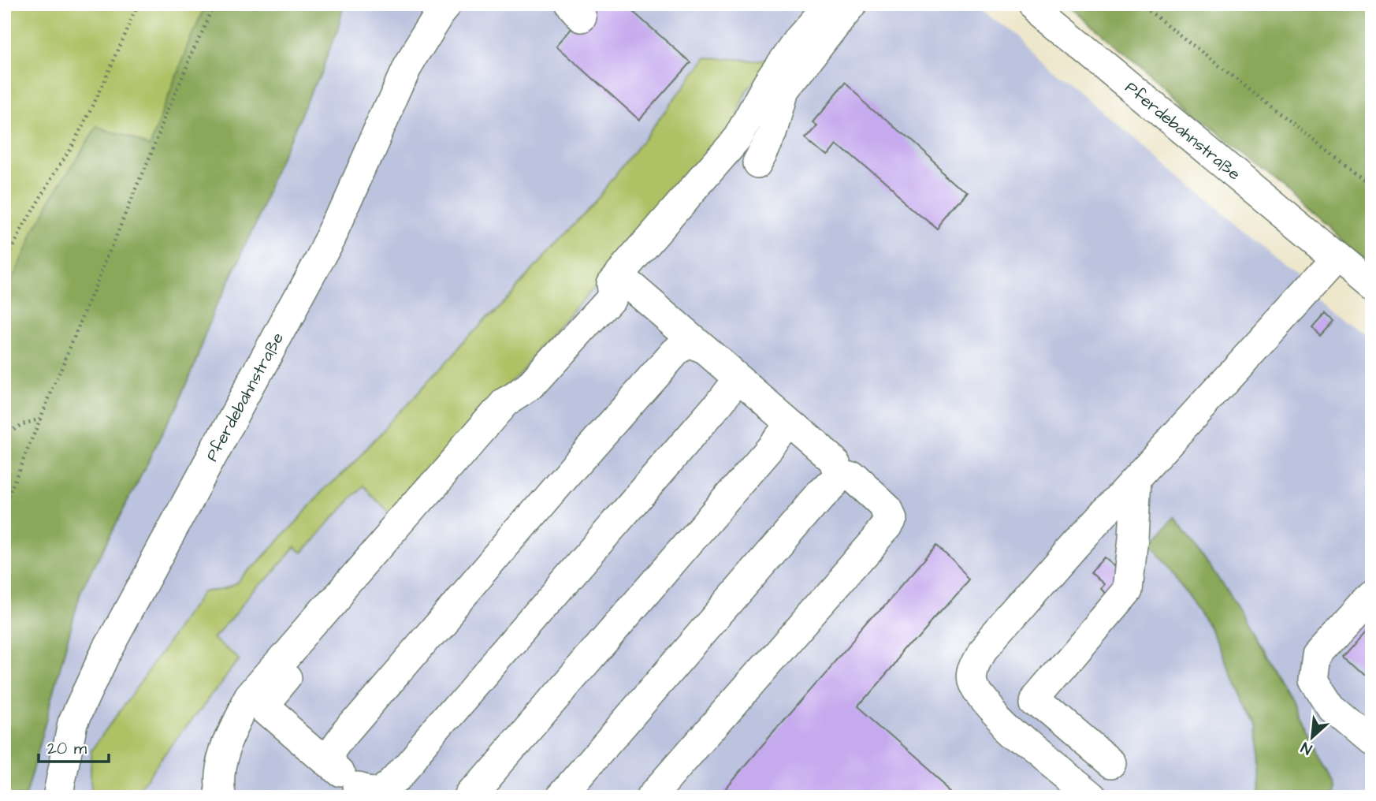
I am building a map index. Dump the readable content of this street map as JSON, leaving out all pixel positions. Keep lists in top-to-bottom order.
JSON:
{
  "streets": {
    "street": ["Pferdebahnstraße"]
  },
  "scale_bar": "20 m",
  "north": "bottom left"
}
